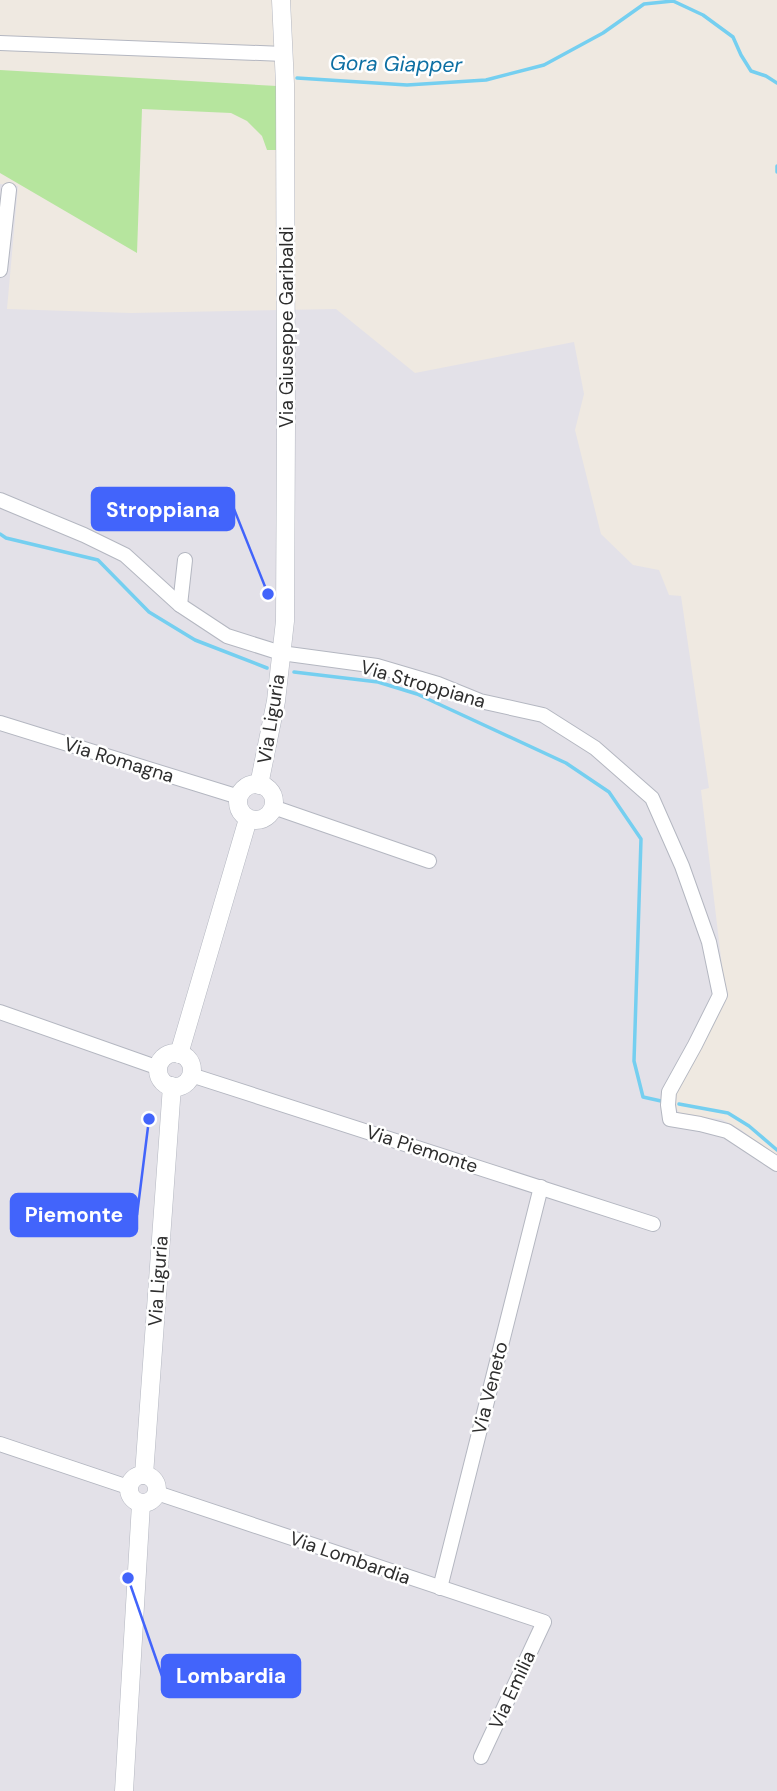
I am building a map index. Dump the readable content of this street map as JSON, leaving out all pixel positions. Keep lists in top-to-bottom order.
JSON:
{
  "streets": {
    "street": [
      "Via Giuseppe Garibaldi",
      "Via Stroppiana",
      "Via Liguria",
      "Via Romagna",
      "Via Piemonte",
      "Via Veneto",
      "Via Lombardia",
      "Via Emilia"
    ]
  },
  "crossings": [
    ["Via Giuseppe Garibaldi", "Via Stroppiana"],
    ["Via Giuseppe Garibaldi", "Via Liguria"],
    ["Via Stroppiana", "Via Liguria"],
    ["Via Liguria", "Via Romagna"],
    ["Via Liguria", "Via Piemonte"],
    ["Via Liguria", "Via Lombardia"],
    ["Via Piemonte", "Via Veneto"],
    ["Via Veneto", "Via Lombardia"],
    ["Via Lombardia", "Via Emilia"]
  ],
  "water": ["Gora Giapper"],
  "places": ["Stroppiana", "Piemonte", "Lombardia"]
}
